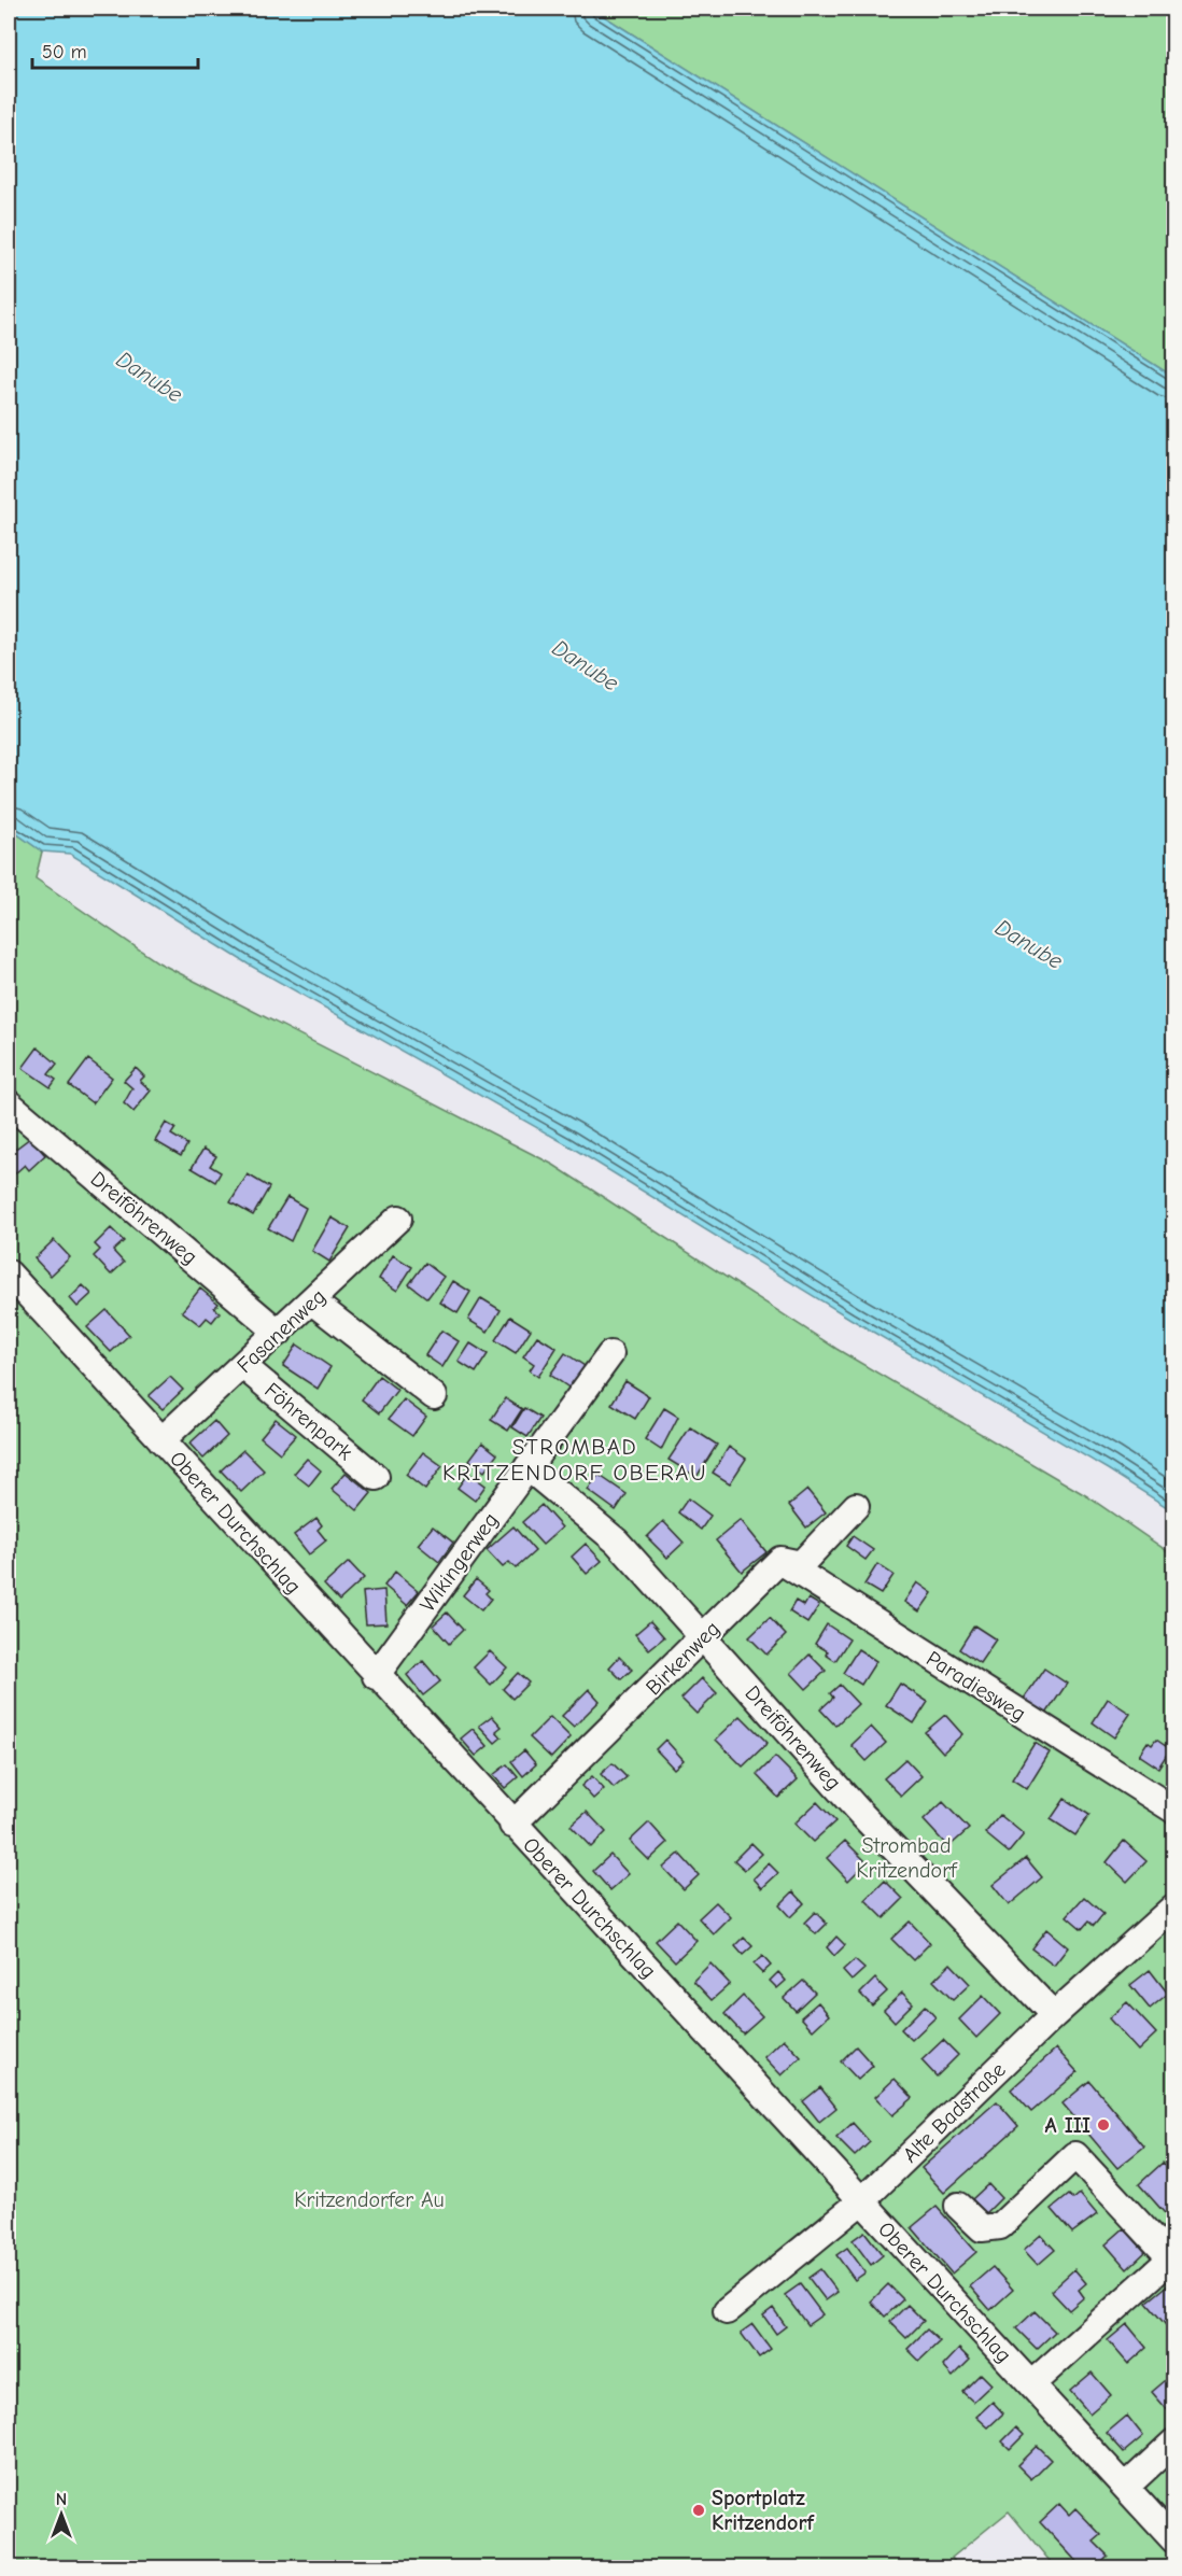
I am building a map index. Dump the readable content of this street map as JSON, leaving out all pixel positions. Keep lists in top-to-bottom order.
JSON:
{
  "streets": {
    "street": [
      "Dreiföhrenweg",
      "Fasanenweg",
      "Föhrenpark",
      "Oberer Durchschlag",
      "Wikingerweg",
      "Birkenweg",
      "Paradiesweg",
      "Alte Badstraße"
    ]
  },
  "crossings": [
    ["Dreiföhrenweg", "Fasanenweg"],
    ["Dreiföhrenweg", "Wikingerweg"],
    ["Dreiföhrenweg", "Birkenweg"],
    ["Dreiföhrenweg", "Alte Badstraße"],
    ["Fasanenweg", "Föhrenpark"],
    ["Fasanenweg", "Oberer Durchschlag"],
    ["Oberer Durchschlag", "Wikingerweg"],
    ["Oberer Durchschlag", "Birkenweg"],
    ["Oberer Durchschlag", "Alte Badstraße"],
    ["Birkenweg", "Paradiesweg"]
  ],
  "districts": ["STROMBAD KRITZENDORF OBERAU"],
  "water": ["Danube"],
  "parks": ["Strombad Kritzendorf", "Kritzendorfer Au"],
  "places": ["A III", "Sportplatz Kritzendorf"],
  "scale_bar": "50 m",
  "north": "top"
}
